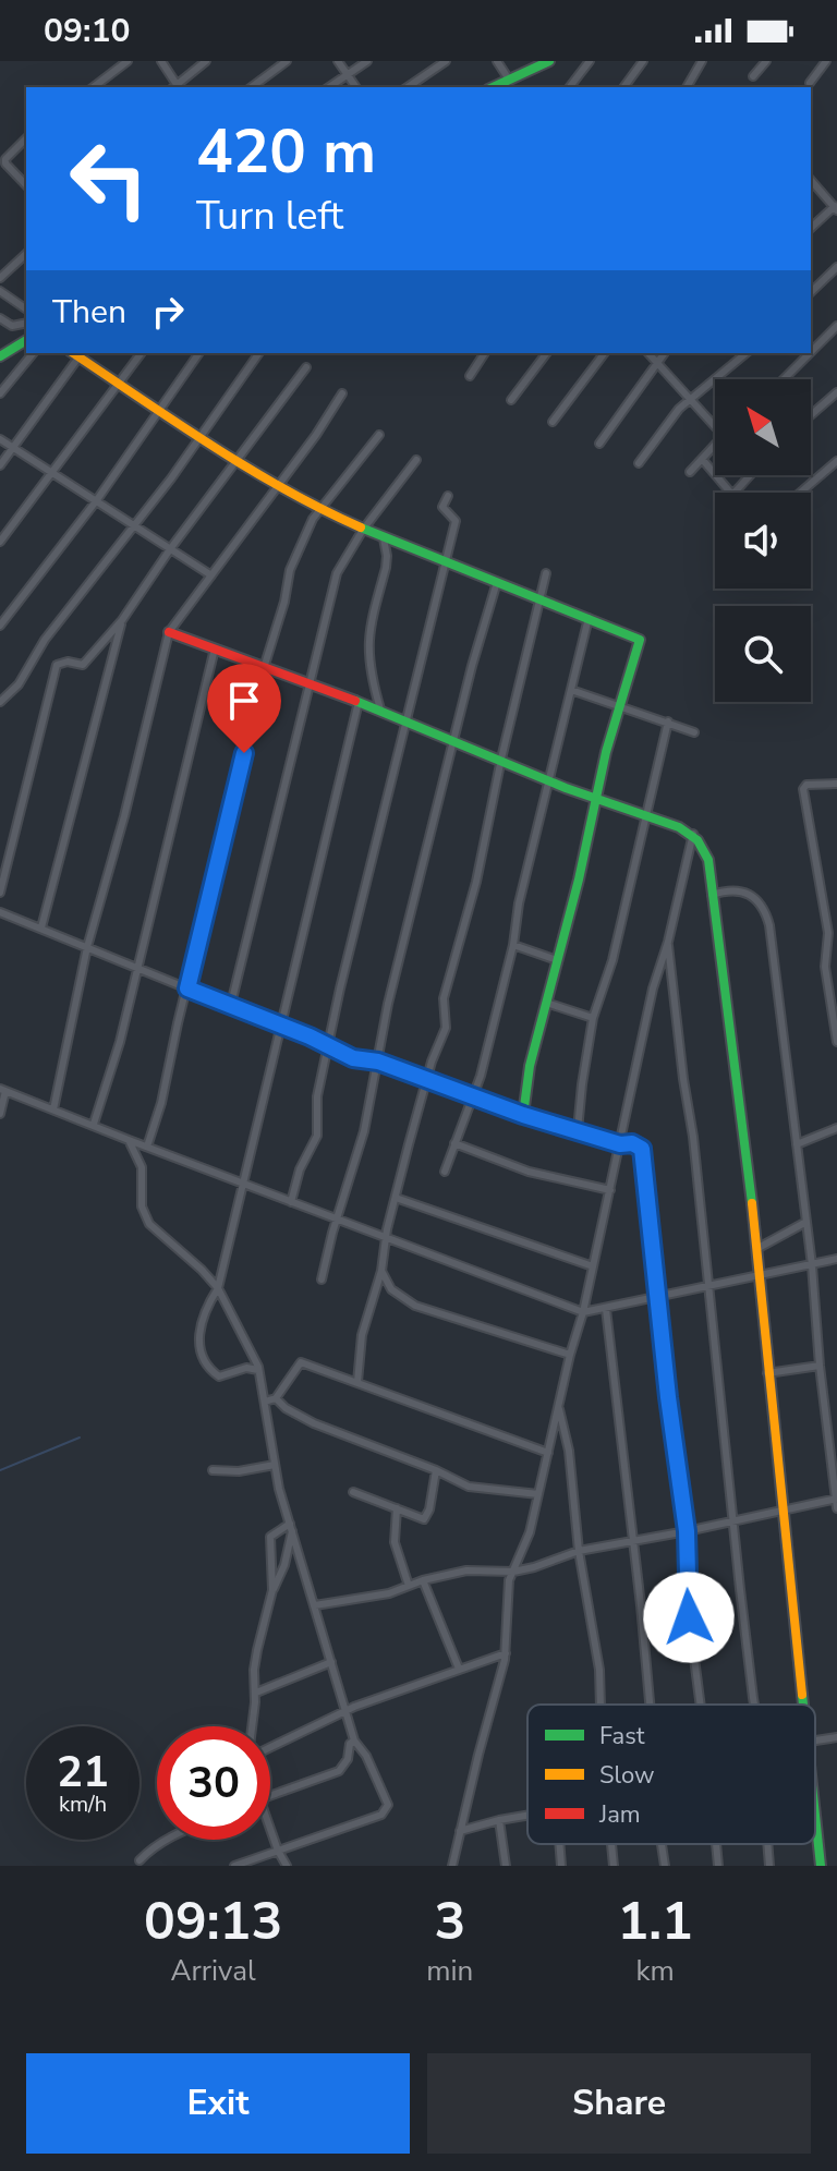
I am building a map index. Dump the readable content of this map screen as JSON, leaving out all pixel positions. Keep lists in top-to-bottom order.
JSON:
{
  "legend": ["Fast", "Slow", "Jam"],
  "north": "top left",
  "page": {
    "status": "09:10",
    "turn": ["420 m", "Turn left"],
    "then": "Then",
    "speed": "21 km/h",
    "limit": "30",
    "eta": [
      "09:13",
      "Arrival",
      "3",
      "min",
      "1.1",
      "km"
    ],
    "buttons": ["Exit", "Share"]
  }
}
